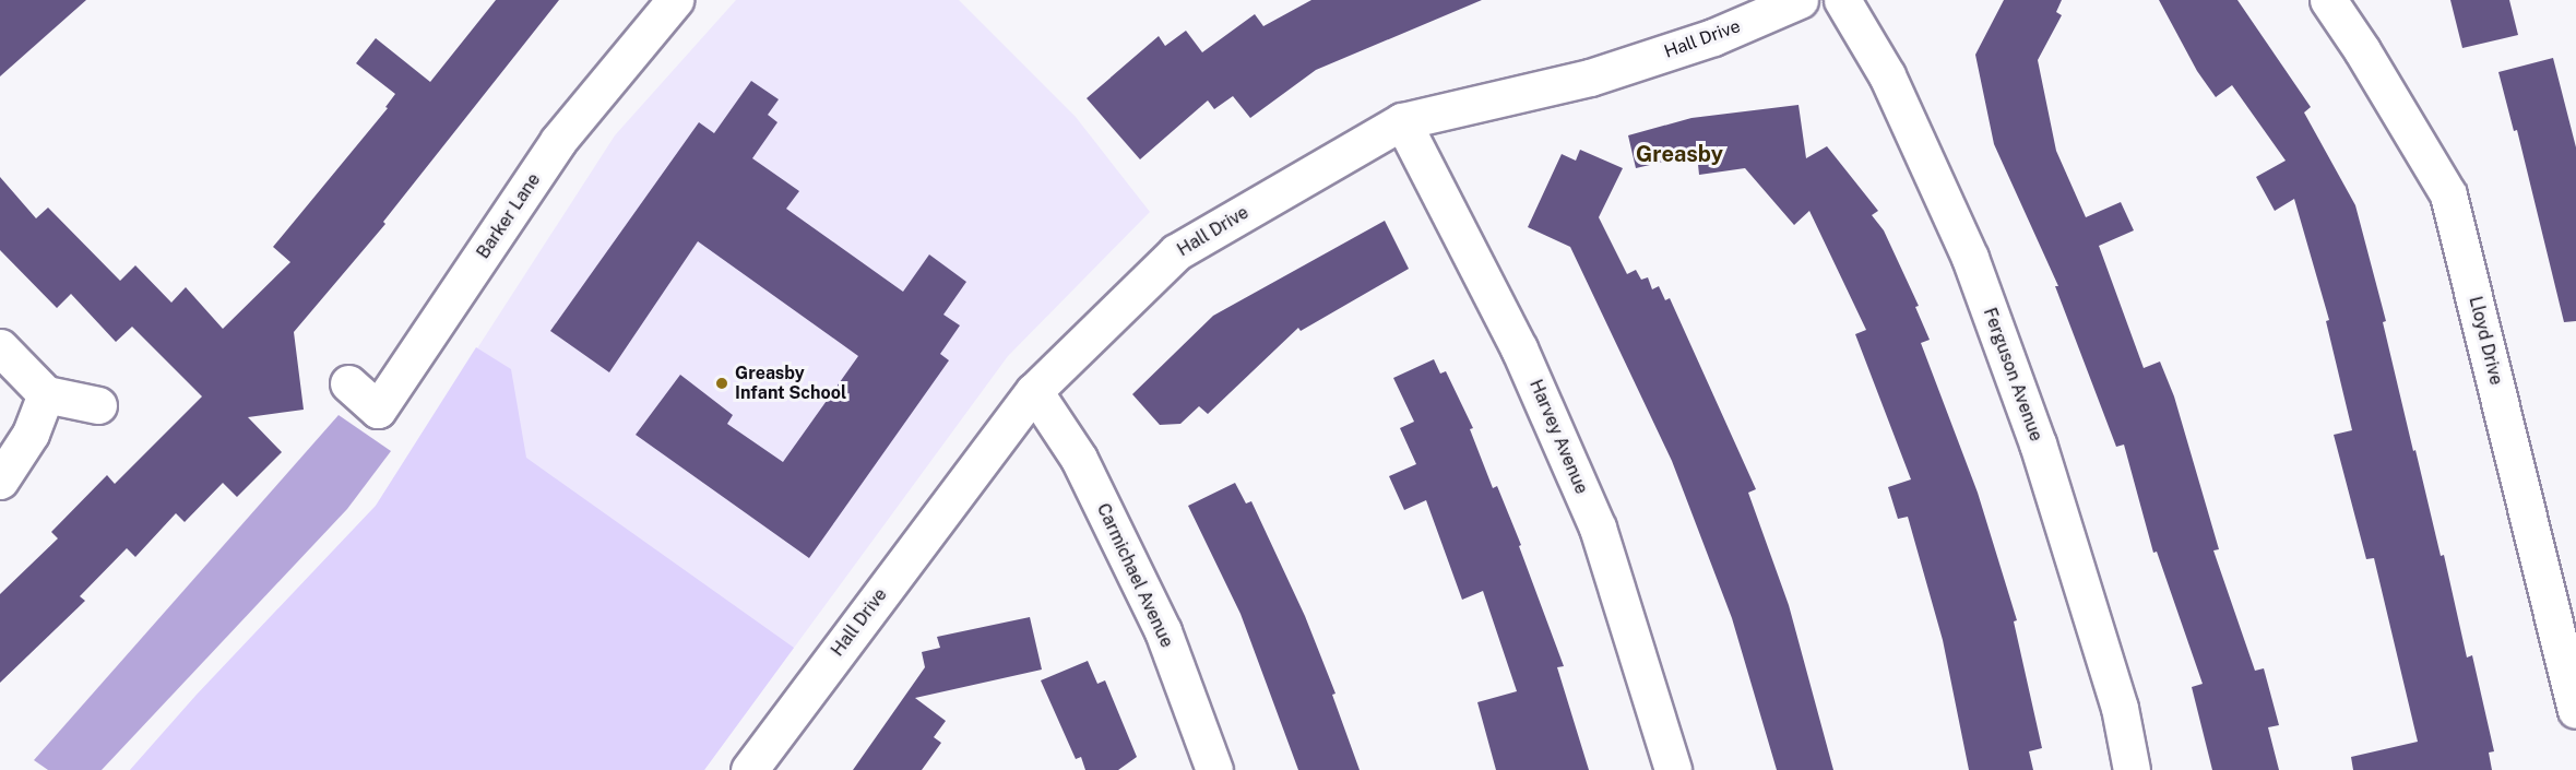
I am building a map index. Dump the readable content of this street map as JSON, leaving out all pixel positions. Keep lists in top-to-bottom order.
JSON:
{
  "streets": {
    "street": [
      "Hall Drive",
      "Barker Lane",
      "Lloyd Drive",
      "Ferguson Avenue",
      "Harvey Avenue",
      "Carmichael Avenue"
    ]
  },
  "crossings": [
    ["Hall Drive", "Harvey Avenue"],
    ["Hall Drive", "Carmichael Avenue"]
  ],
  "districts": ["Greasby"],
  "places": ["Greasby Infant School"]
}
